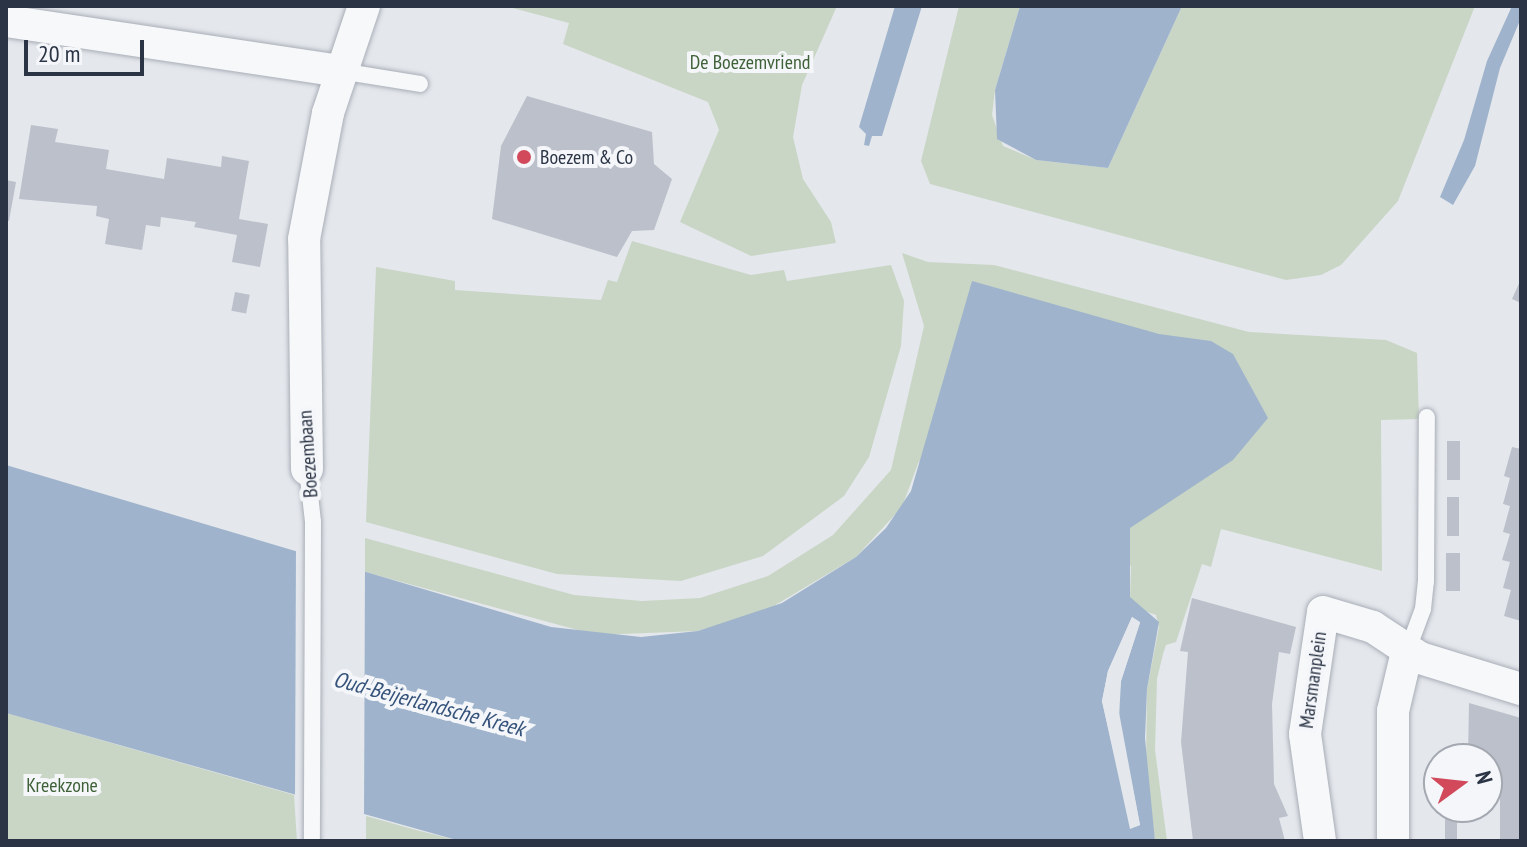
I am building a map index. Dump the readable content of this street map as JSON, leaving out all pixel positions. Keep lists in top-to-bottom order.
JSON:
{
  "streets": {
    "street": ["Boezembaan", "Marsmanplein"]
  },
  "water": ["Oud-Beijerlandsche Kreek"],
  "parks": ["De Boezemvriend", "Kreekzone"],
  "places": ["Boezem & Co"],
  "scale_bar": "20 m",
  "north": "right"
}
